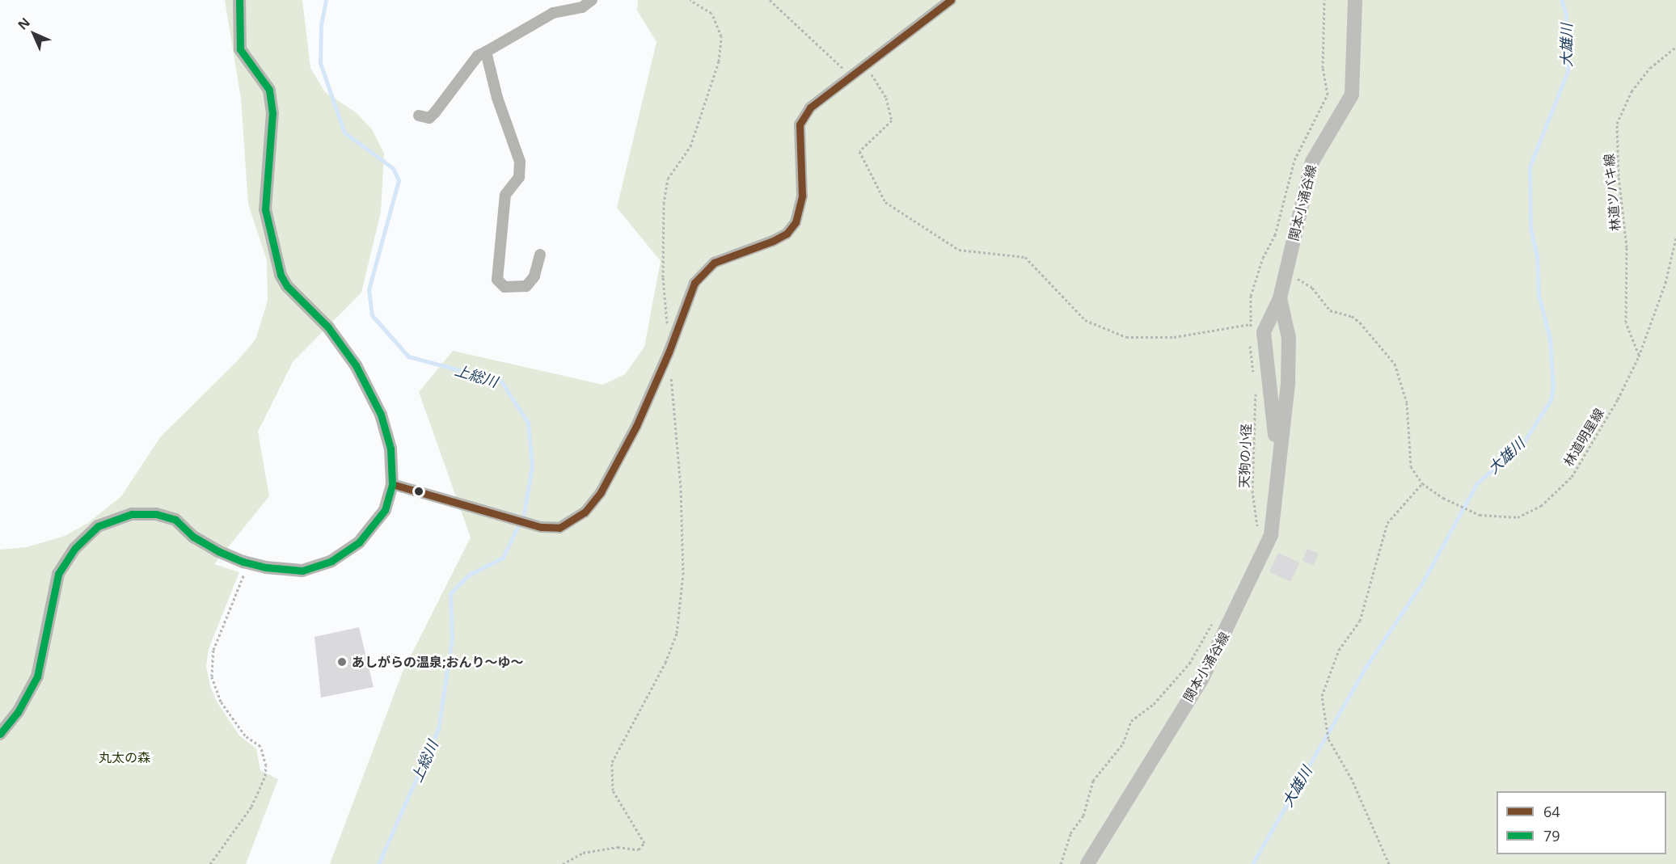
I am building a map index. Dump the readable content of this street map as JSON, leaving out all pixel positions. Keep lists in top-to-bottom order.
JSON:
{
  "streets": {
    "main road": ["関本小涌谷線"],
    "path": ["林道ツバキ線", "林道明星線", "天狗の小径"]
  },
  "crossings": [
    ["林道ツバキ線", "林道明星線"],
    ["関本小涌谷線", "林道明星線"]
  ],
  "water": ["大雄川", "上総川"],
  "parks": ["丸太の森"],
  "places": ["あしがらの温泉;おんり〜ゆ〜"],
  "lines": ["transit line 64", "transit line 79"],
  "legend": ["64", "79"],
  "north": "top left"
}
